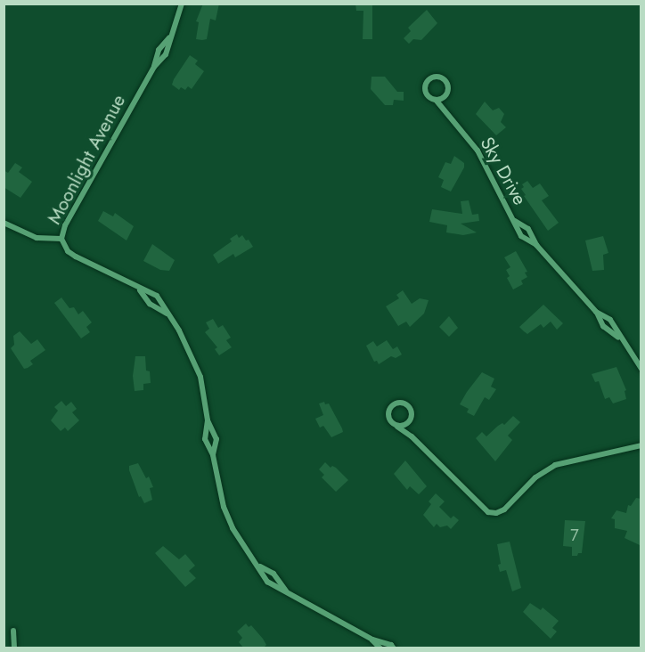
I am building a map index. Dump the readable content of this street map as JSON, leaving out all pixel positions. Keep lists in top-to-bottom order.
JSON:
{
  "streets": {
    "street": ["Moonlight Avenue", "Sky Drive"]
  },
  "house_numbers": ["7"]
}
